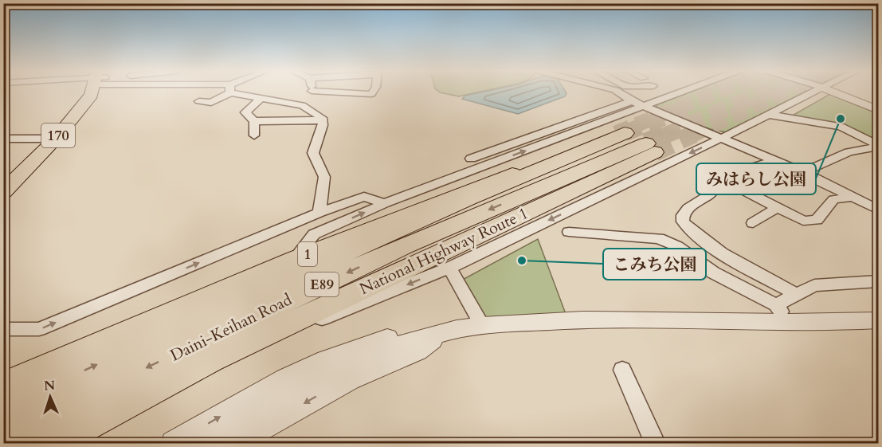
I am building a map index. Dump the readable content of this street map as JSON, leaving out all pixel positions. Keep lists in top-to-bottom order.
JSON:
{
  "streets": {
    "highway": [
      "170",
      "National Highway Route 1",
      "1",
      "E89",
      "Daini-Keihan Road"
    ]
  },
  "crossings": [
    ["National Highway Route 1", "1"],
    ["National Highway Route 1", "Daini-Keihan Road"],
    ["1", "Daini-Keihan Road"]
  ],
  "places": ["みはらし公園", "こみち公園"],
  "north": "top"
}
